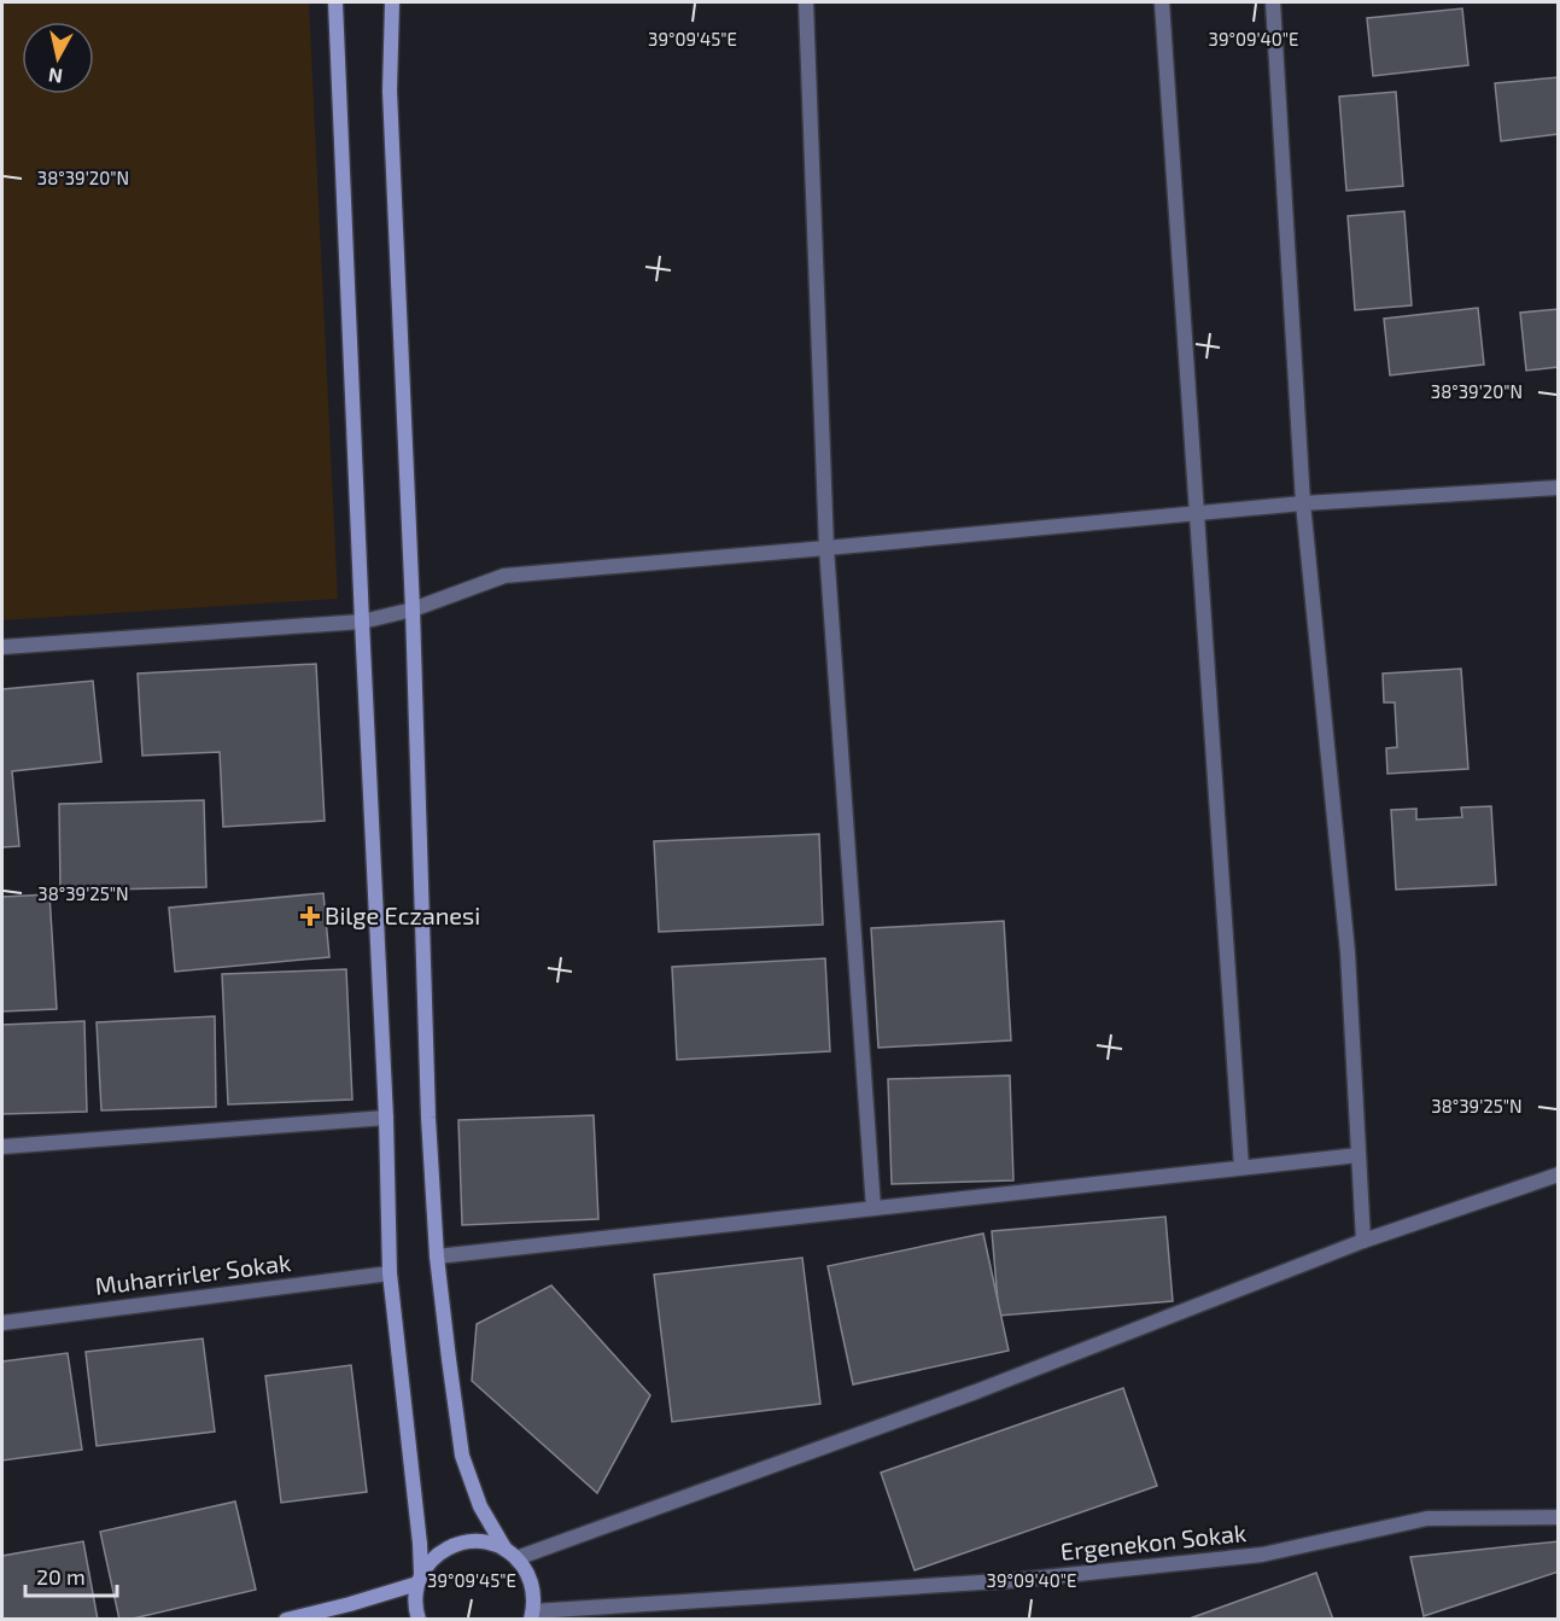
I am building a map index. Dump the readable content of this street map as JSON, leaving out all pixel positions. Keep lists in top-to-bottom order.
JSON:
{
  "streets": {
    "street": ["Muharrirler Sokak", "Ergenekon Sokak"]
  },
  "places": {
    "health": ["Bilge Eczanesi"]
  },
  "scale_bar": "20 m",
  "north": "bottom",
  "coordinates": [
    "39°09'45\"E",
    "39°09'40\"E",
    "38°39'20\"N",
    "38°39'25\"N"
  ]
}
